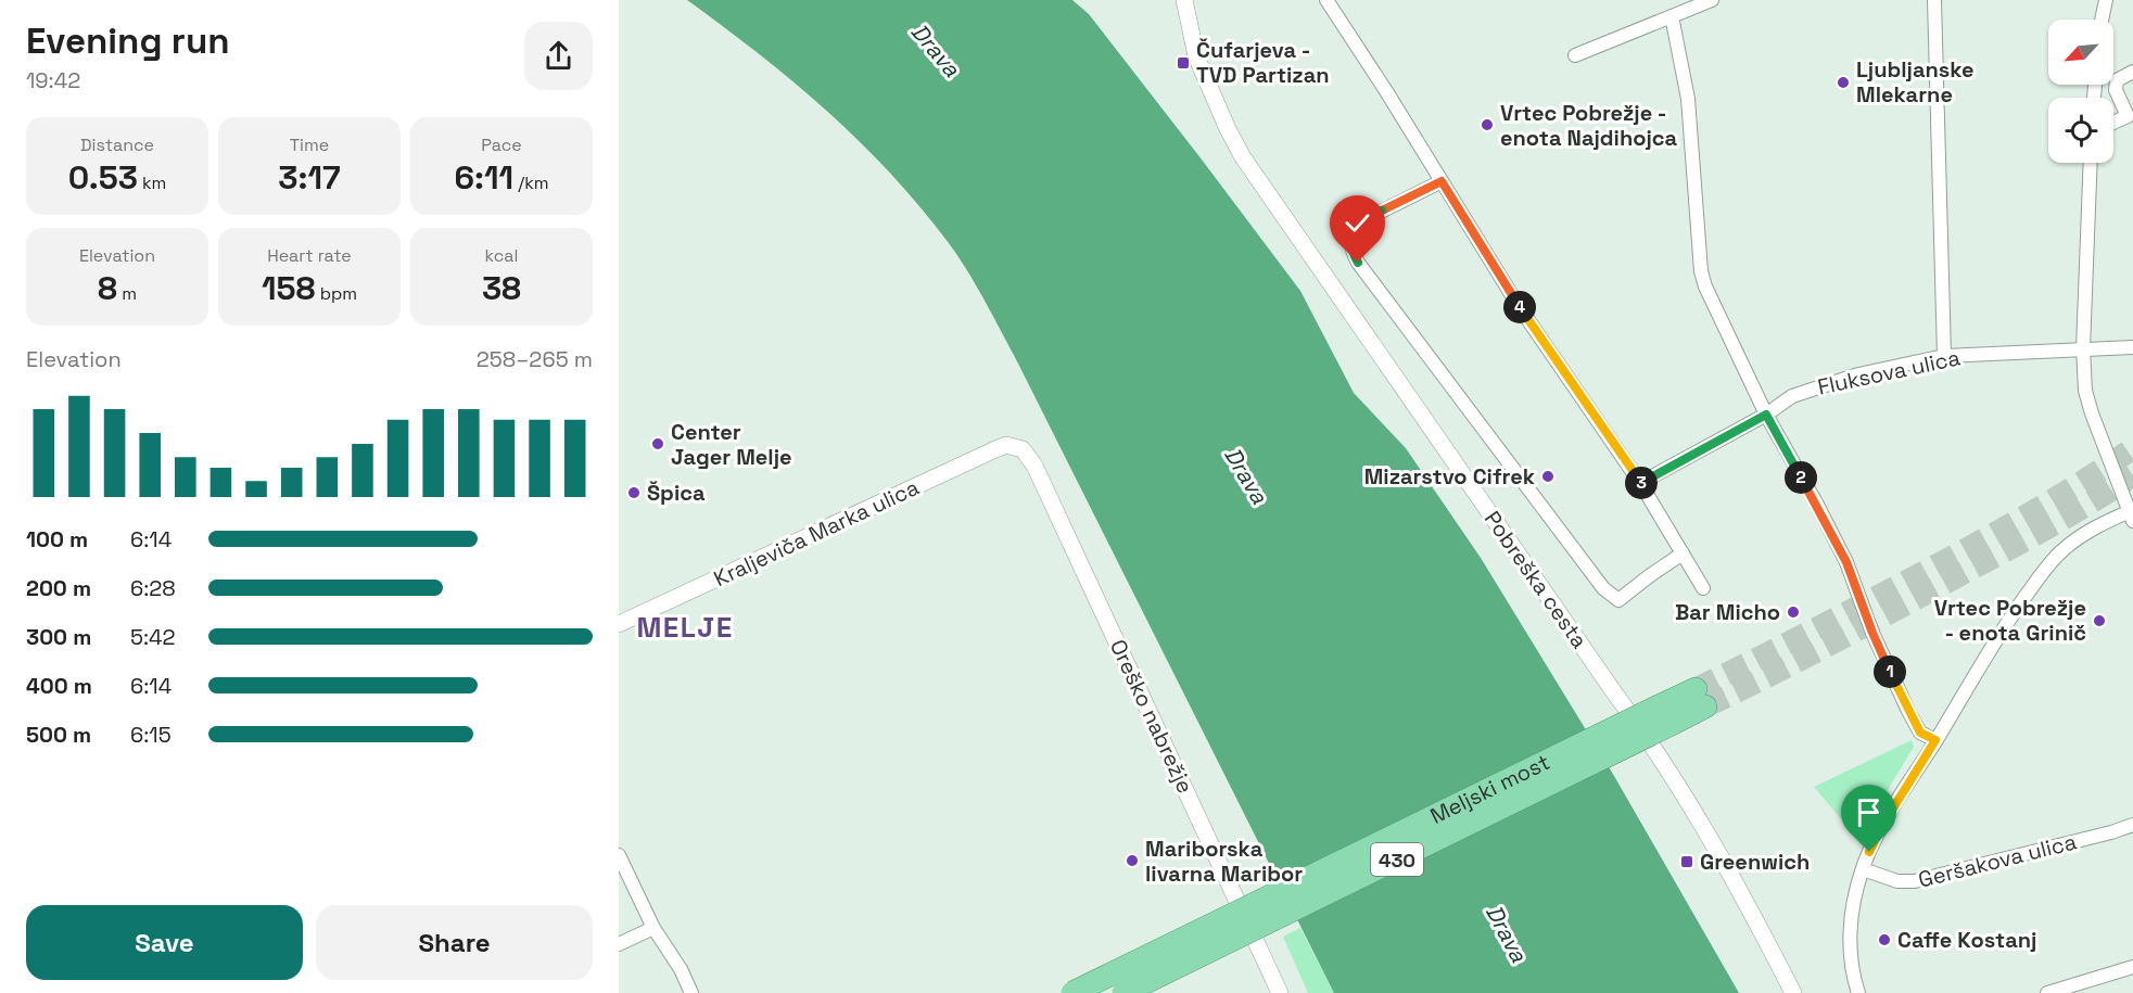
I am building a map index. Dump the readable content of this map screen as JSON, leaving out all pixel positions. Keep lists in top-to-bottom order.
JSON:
{
  "streets": {
    "highway": ["Meljski most", "430"],
    "street": [
      "Fluksova ulica",
      "Kraljeviča Marka ulica",
      "Pobreška cesta",
      "Oreško nabrežje",
      "Geršakova ulica"
    ]
  },
  "crossings": [
    ["Kraljeviča Marka ulica", "Oreško nabrežje"],
    ["Pobreška cesta", "Meljski most"],
    ["Oreško nabrežje", "Meljski most"]
  ],
  "districts": ["MELJE"],
  "water": ["Drava"],
  "places": {
    "transit": ["Čufarjeva - TVD Partizan", "Greenwich"],
    "other": [
      "Ljubljanske Mlekarne",
      "Vrtec Pobrežje - enota Najdihojca",
      "Center Jager Melje",
      "Mizarstvo Cifrek",
      "Špica",
      "Bar Micho",
      "Vrtec Pobrežje - enota Grinič",
      "Mariborska livarna Maribor",
      "Caffe Kostanj"
    ]
  },
  "north": "bottom left",
  "page": {
    "heading": ["Evening run", "19:42"],
    "stats": [
      ["Distance", "0.53 km"],
      ["Time", "3:17"],
      ["Pace", "6:11 /km"],
      ["Elevation", "8 m"],
      ["Heart rate", "158 bpm"],
      ["kcal", "38"]
    ],
    "pins": [
      "4",
      "2",
      "3",
      "1"
    ],
    "chart": ["Elevation", "258–265 m"],
    "list": [
      {
        "name": "100 m",
        "note": "6:14"
      },
      {
        "name": "200 m",
        "note": "6:28"
      },
      {
        "name": "300 m",
        "note": "5:42"
      },
      {
        "name": "400 m",
        "note": "6:14"
      },
      {
        "name": "500 m",
        "note": "6:15"
      }
    ],
    "buttons": ["Save", "Share"]
  }
}
